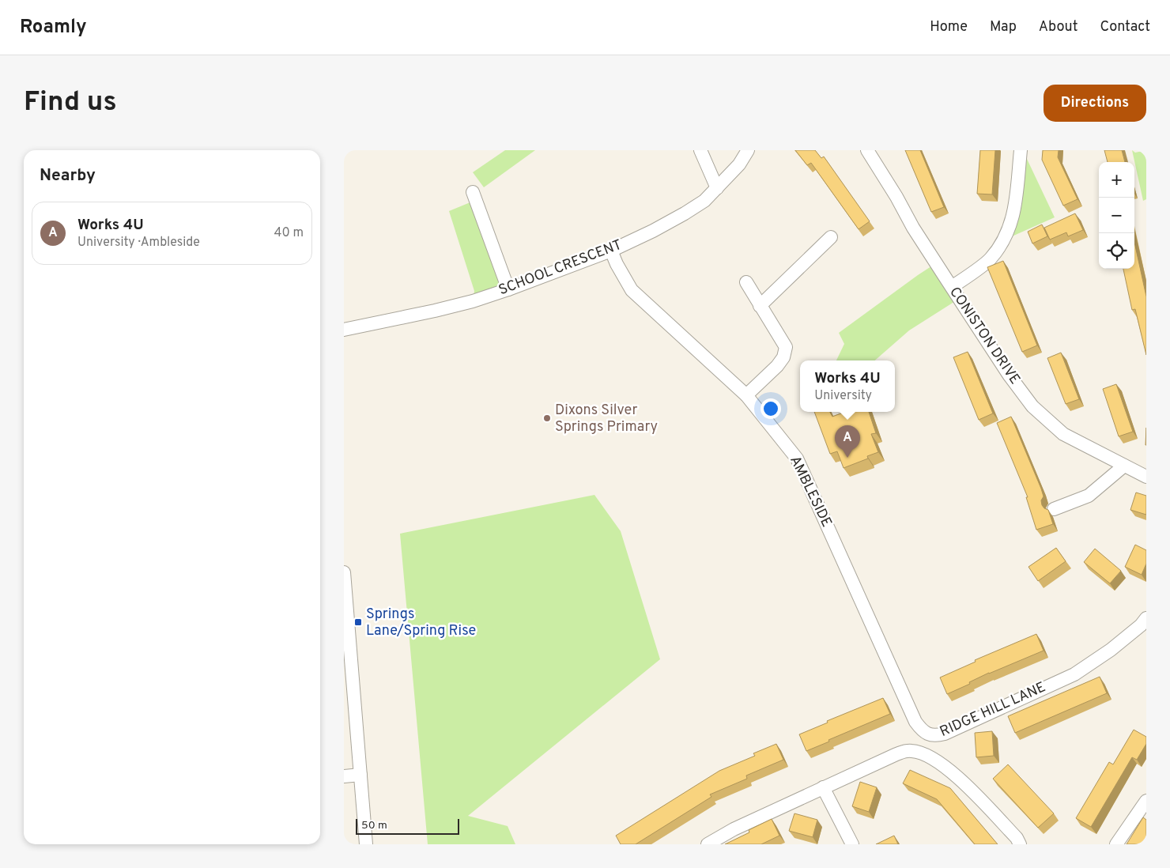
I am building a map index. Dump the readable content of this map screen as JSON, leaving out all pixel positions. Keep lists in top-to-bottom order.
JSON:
{
  "streets": {
    "street": [
      "SCHOOL CRESCENT",
      "CONISTON DRIVE",
      "AMBLESIDE",
      "RIDGE HILL LANE"
    ]
  },
  "crossings": [
    ["SCHOOL CRESCENT", "AMBLESIDE"],
    ["AMBLESIDE", "RIDGE HILL LANE"]
  ],
  "places": {
    "other": ["Dixons Silver Springs Primary"],
    "transit": ["Springs Lane/Spring Rise"]
  },
  "scale_bar": "50 m",
  "page": {
    "header": "Roamly",
    "nav": [
      "Home",
      "Map",
      "About",
      "Contact"
    ],
    "buttons": "Directions",
    "title": "Find us",
    "heading": "Nearby",
    "map_buttons": ["+", "−"],
    "list": [
      {
        "mark": "A",
        "name": "Works 4U",
        "note": "University · Ambleside",
        "value": "40 m"
      }
    ],
    "popup": ["Works 4U", "University"],
    "pins": "A",
    "scale": "50 m"
  }
}
